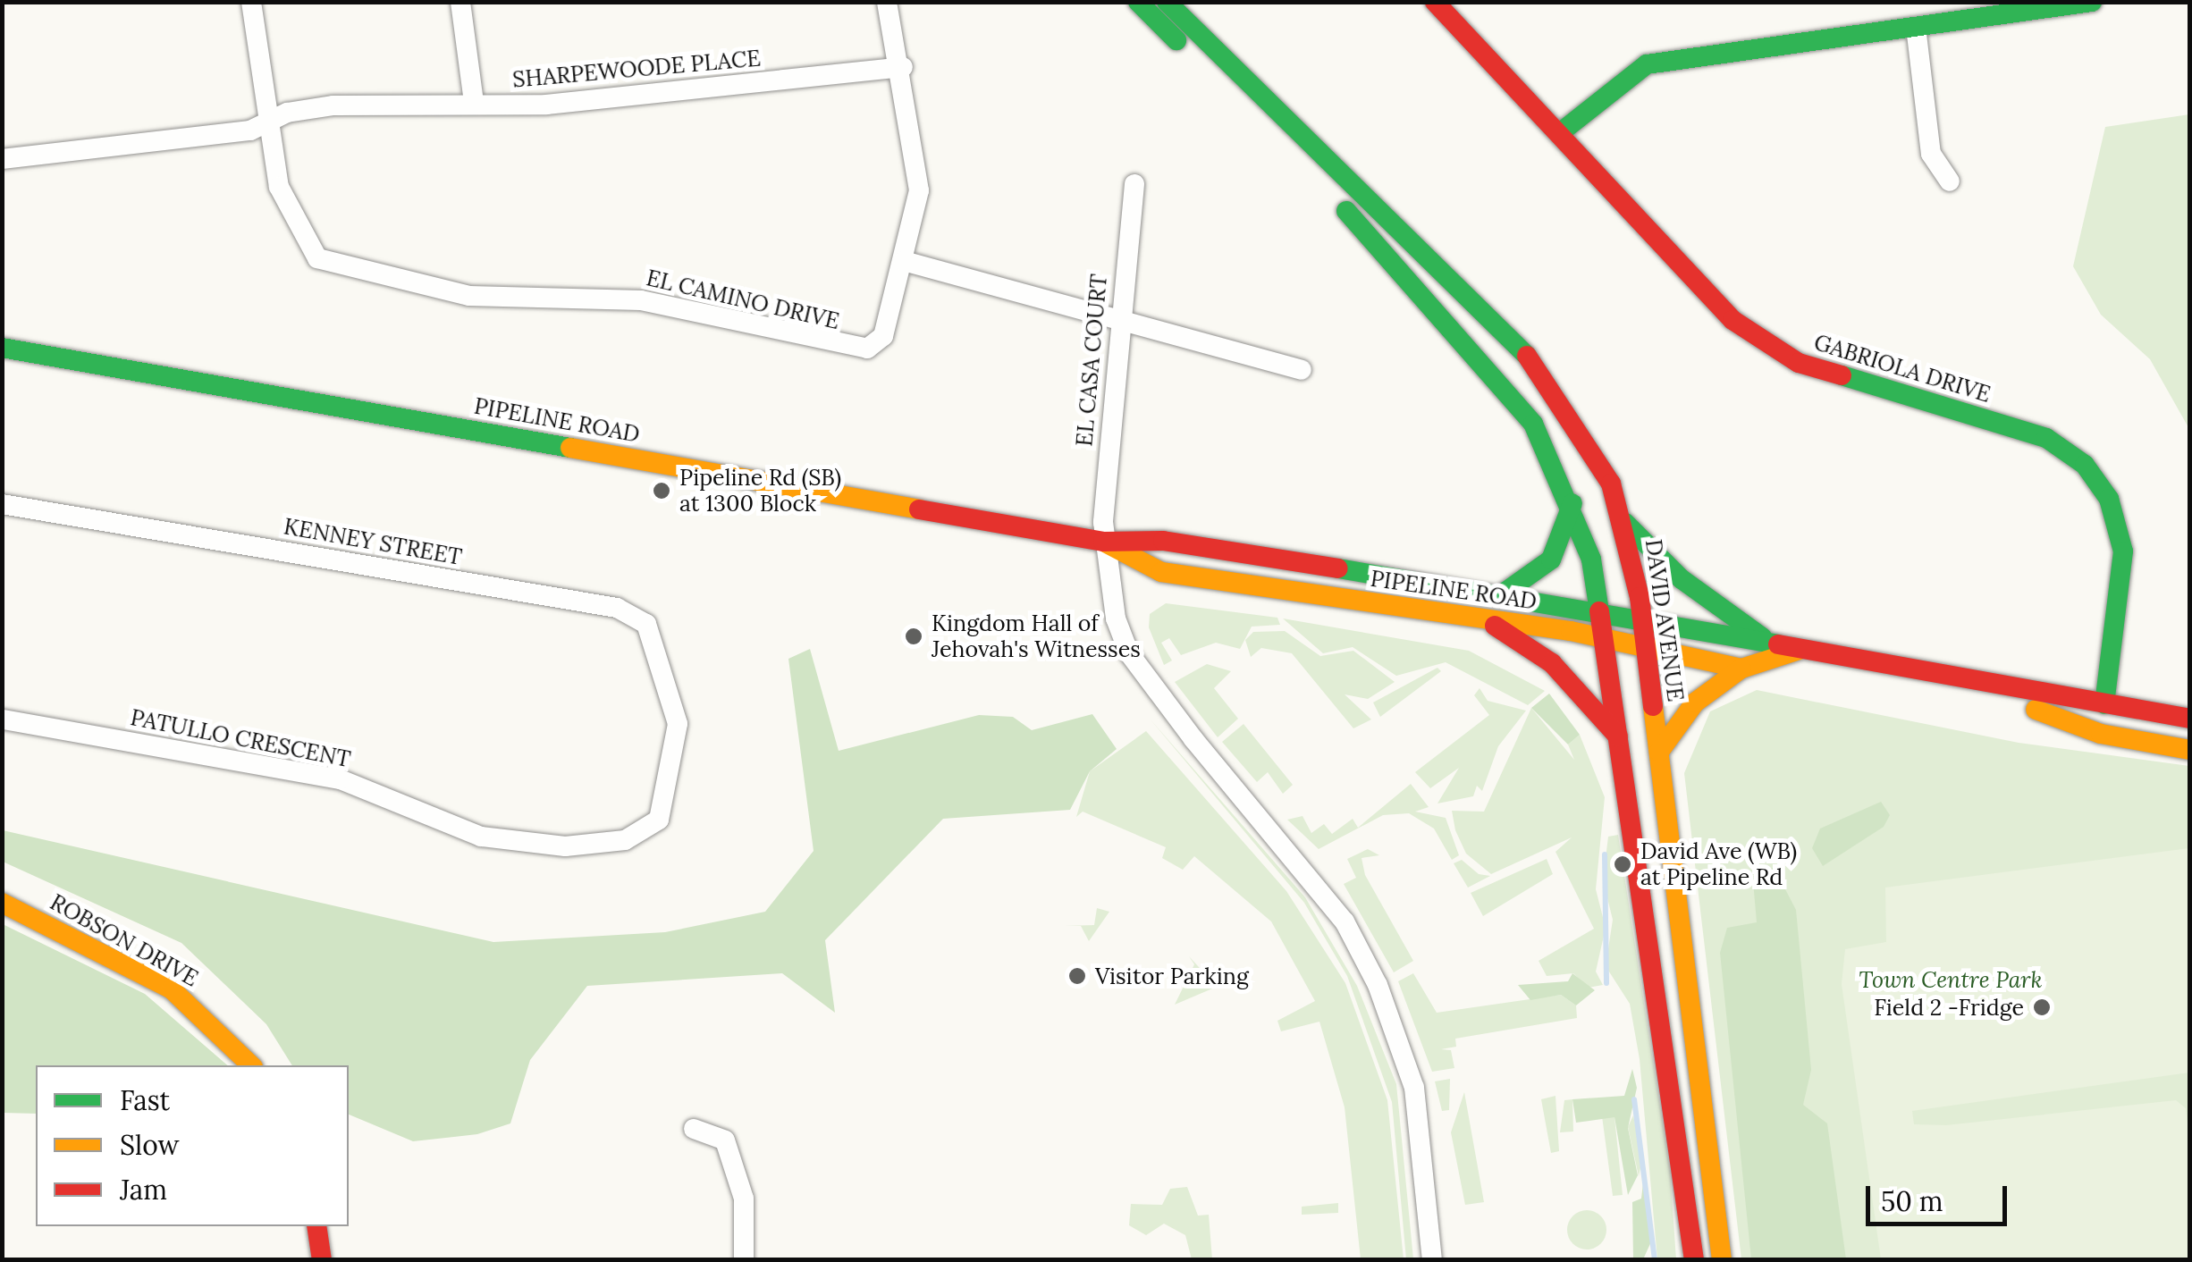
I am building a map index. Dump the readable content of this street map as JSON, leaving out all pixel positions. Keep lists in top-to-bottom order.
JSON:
{
  "streets": {
    "main road": [
      "GABRIOLA DRIVE",
      "PIPELINE ROAD",
      "DAVID AVENUE",
      "ROBSON DRIVE"
    ],
    "street": [
      "SHARPEWOODE PLACE",
      "EL CAMINO DRIVE",
      "EL CASA COURT",
      "KENNEY STREET",
      "PATULLO CRESCENT"
    ]
  },
  "crossings": [
    ["SHARPEWOODE PLACE", "EL CAMINO DRIVE"],
    ["EL CASA COURT", "PIPELINE ROAD"],
    ["GABRIOLA DRIVE", "PIPELINE ROAD"],
    ["PIPELINE ROAD", "DAVID AVENUE"],
    ["KENNEY STREET", "PATULLO CRESCENT"]
  ],
  "parks": ["Town Centre Park"],
  "places": [
    "Pipeline Rd (SB) at 1300 Block",
    "Kingdom Hall of Jehovah's Witnesses",
    "David Ave (WB) at Pipeline Rd",
    "Visitor Parking",
    "Field 2 -Fridge"
  ],
  "legend": ["Fast", "Slow", "Jam"],
  "scale_bar": "50 m"
}
